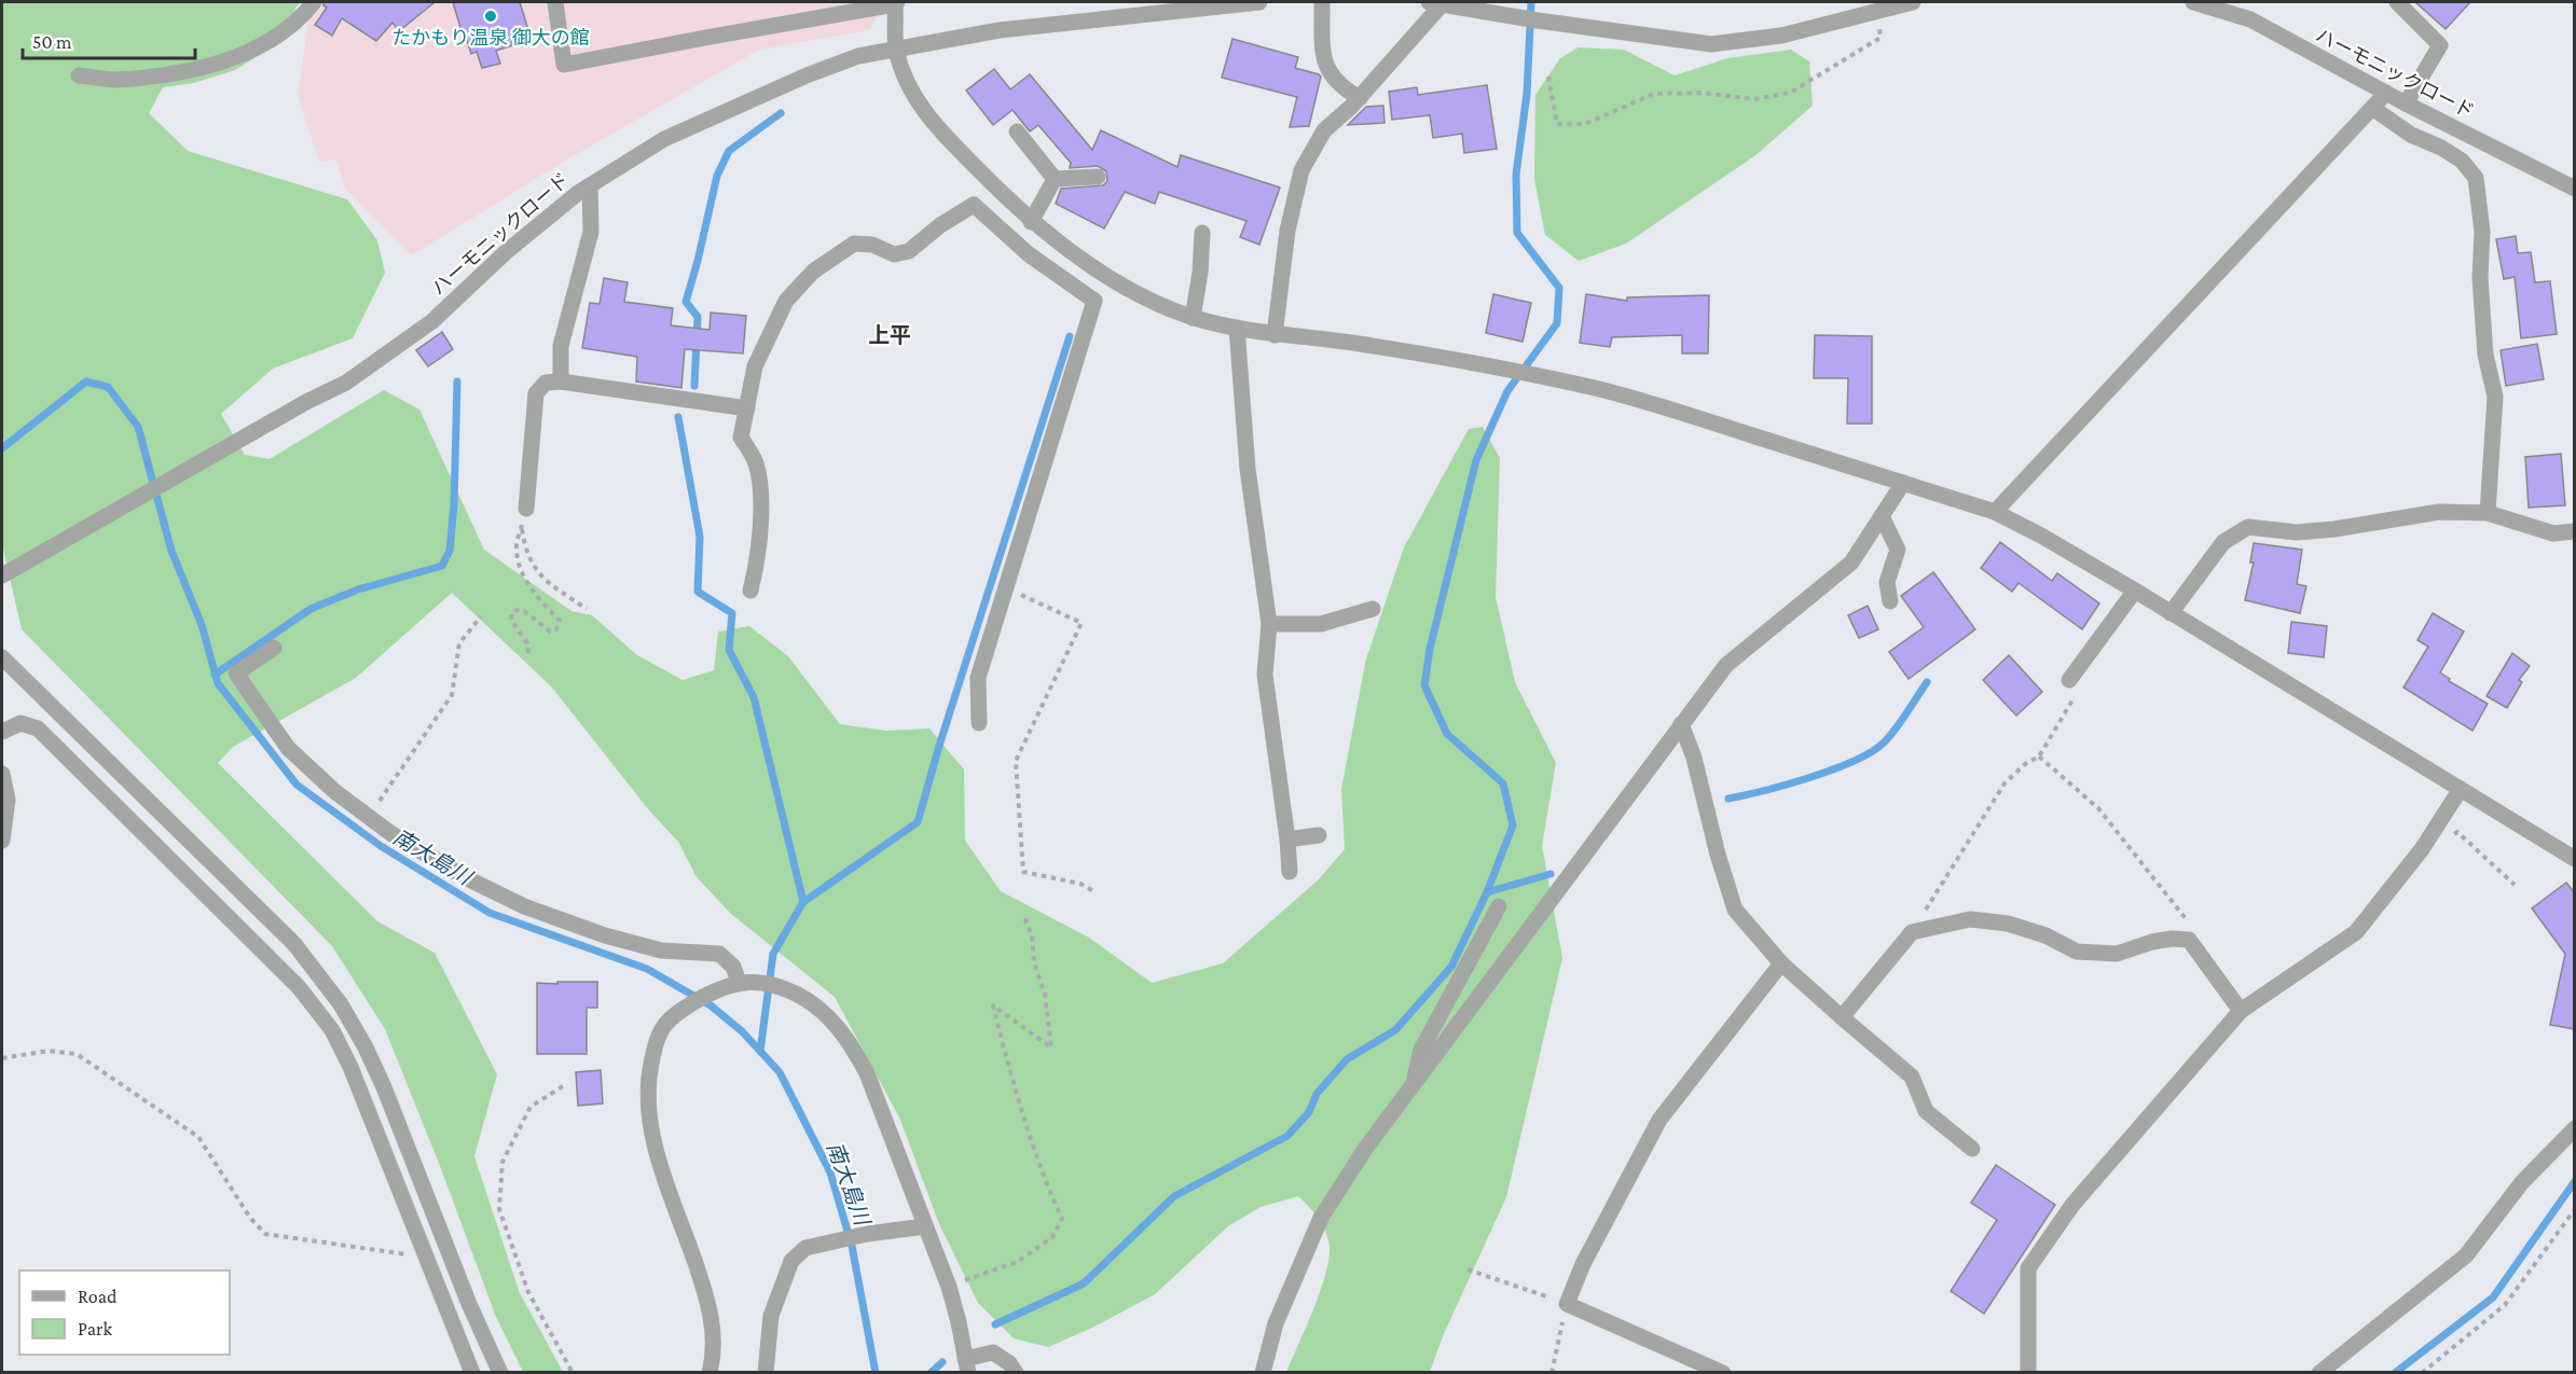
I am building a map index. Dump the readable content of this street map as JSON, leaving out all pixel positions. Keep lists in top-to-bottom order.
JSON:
{
  "streets": {
    "street": ["ハーモニックロード"]
  },
  "districts": ["上平"],
  "water": ["南大島川"],
  "places": ["たかもり温泉 御大の館"],
  "legend": ["Road", "Park"],
  "scale_bar": "50 m"
}
